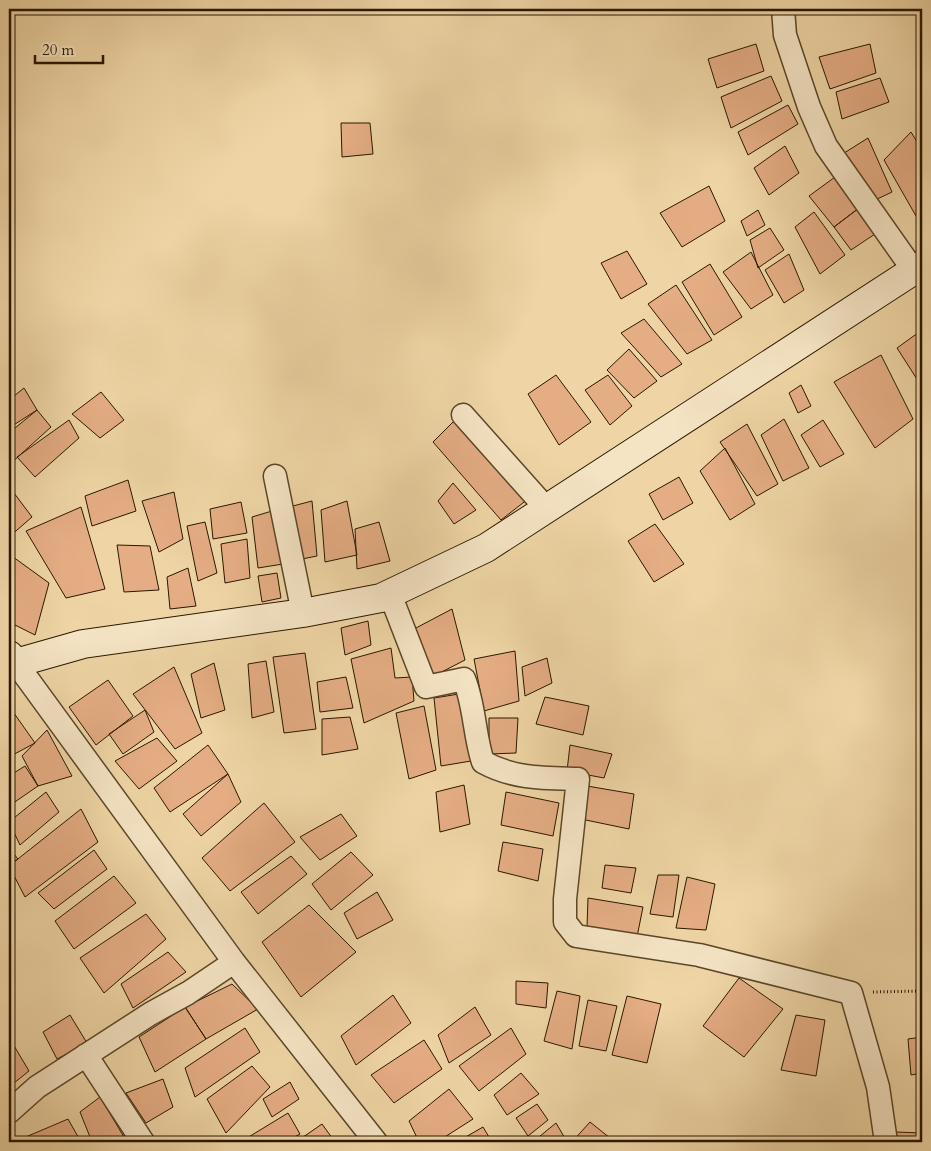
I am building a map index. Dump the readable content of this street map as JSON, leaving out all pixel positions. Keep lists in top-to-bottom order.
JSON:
{
  "scale_bar": "20 m"
}
